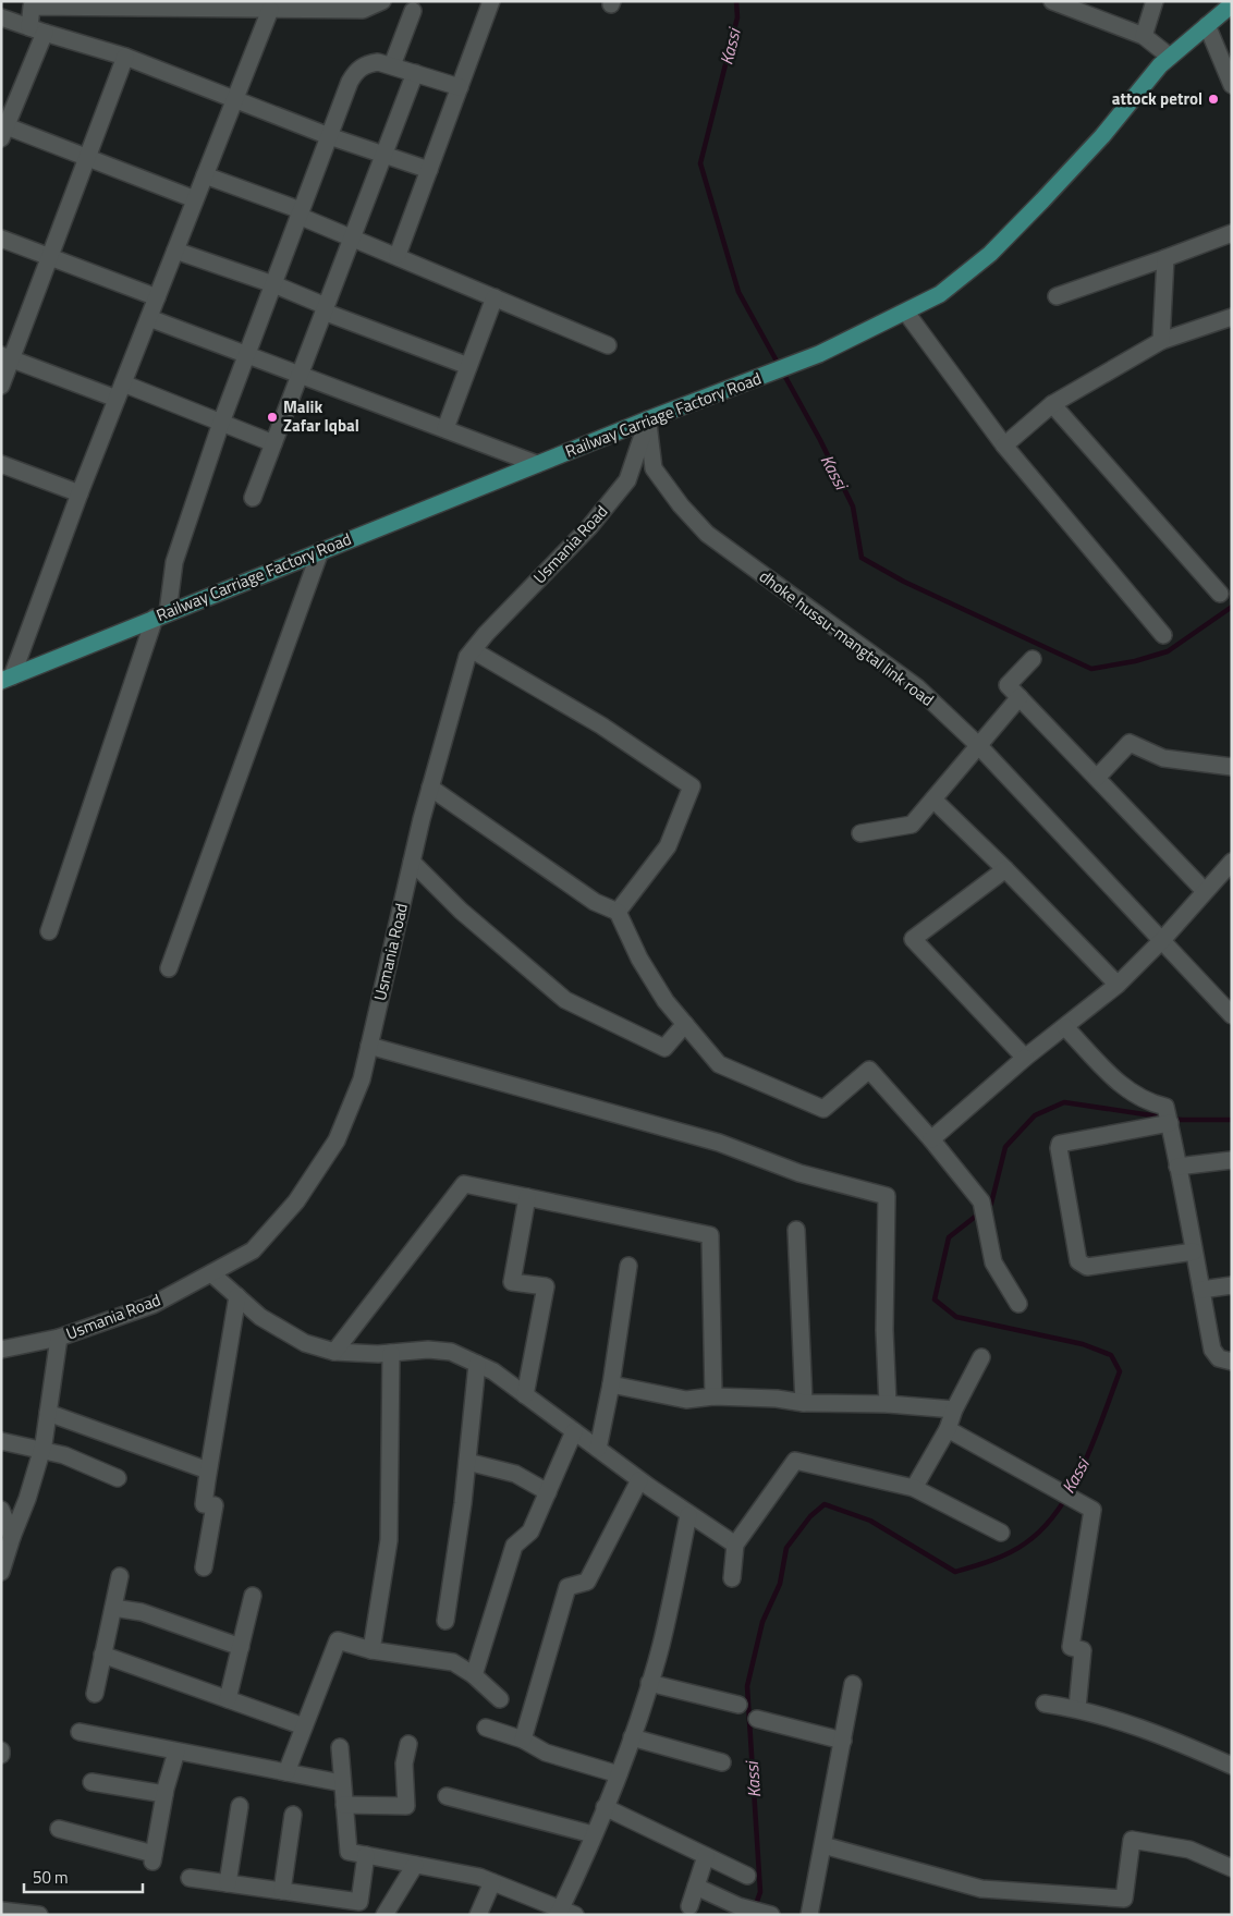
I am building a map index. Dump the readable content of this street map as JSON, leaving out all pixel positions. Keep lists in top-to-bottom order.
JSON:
{
  "streets": {
    "main road": ["Railway Carriage Factory Road"],
    "street": ["Usmania Road", "dhoke hussu-mangtal link road"]
  },
  "crossings": [
    ["Railway Carriage Factory Road", "Usmania Road"],
    ["Railway Carriage Factory Road", "dhoke hussu-mangtal link road"],
    ["Usmania Road", "dhoke hussu-mangtal link road"]
  ],
  "water": ["Kassi"],
  "places": ["attock petrol", "Malik Zafar Iqbal"],
  "scale_bar": "50 m"
}
